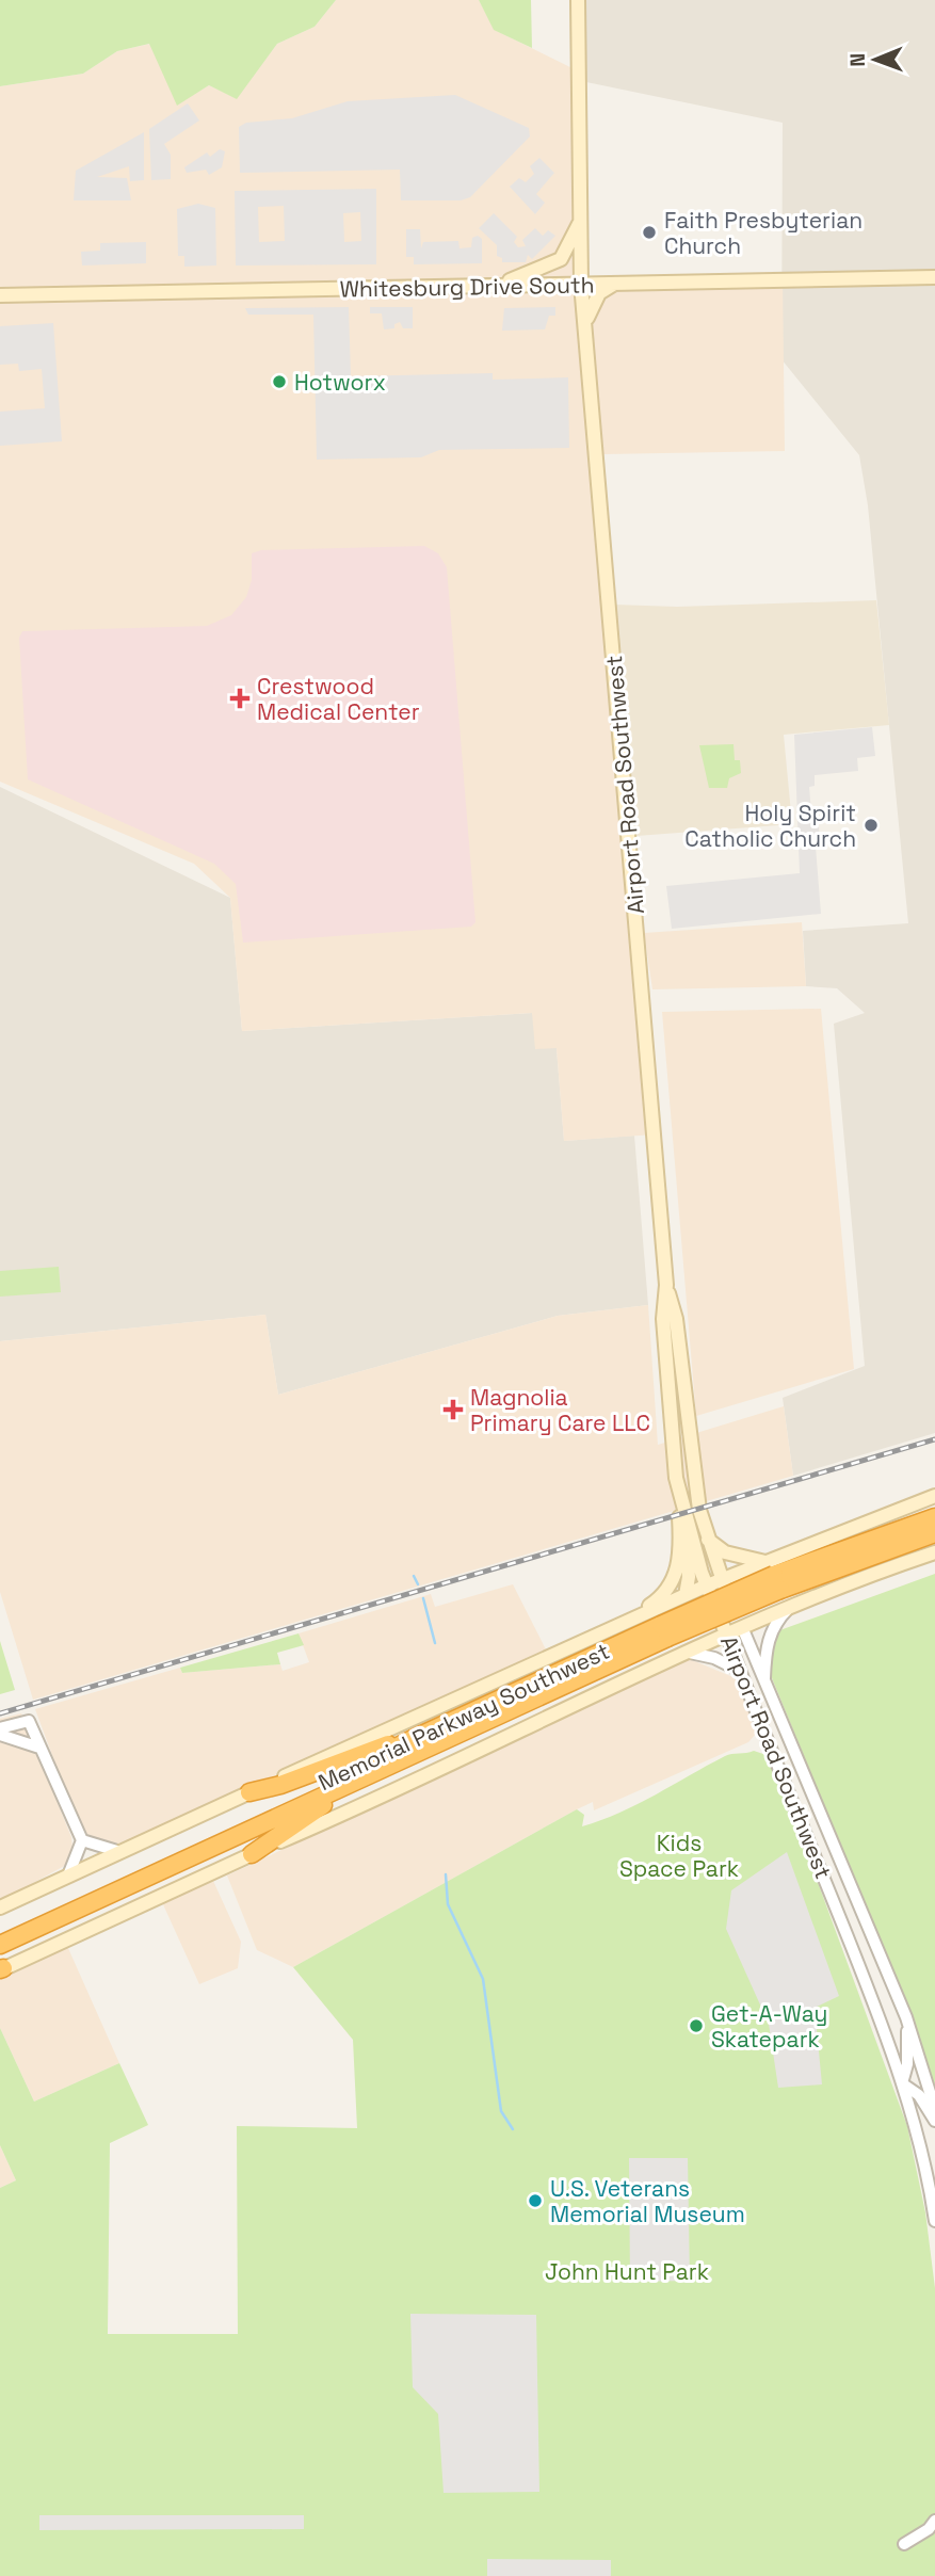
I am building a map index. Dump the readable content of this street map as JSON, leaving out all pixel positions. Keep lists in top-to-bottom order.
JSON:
{
  "streets": {
    "highway": ["Memorial Parkway Southwest"],
    "main road": ["Whitesburg Drive South", "Airport Road Southwest"]
  },
  "crossings": [
    ["Whitesburg Drive South", "Airport Road Southwest"]
  ],
  "parks": ["Kids Space Park", "John Hunt Park"],
  "places": {
    "other": [
      "Faith Presbyterian Church",
      "Hotworx",
      "Holy Spirit Catholic Church",
      "Get-A-Way Skatepark",
      "U.S. Veterans Memorial Museum"
    ],
    "health": ["Crestwood Medical Center", "Magnolia Primary Care LLC"]
  },
  "north": "left"
}
